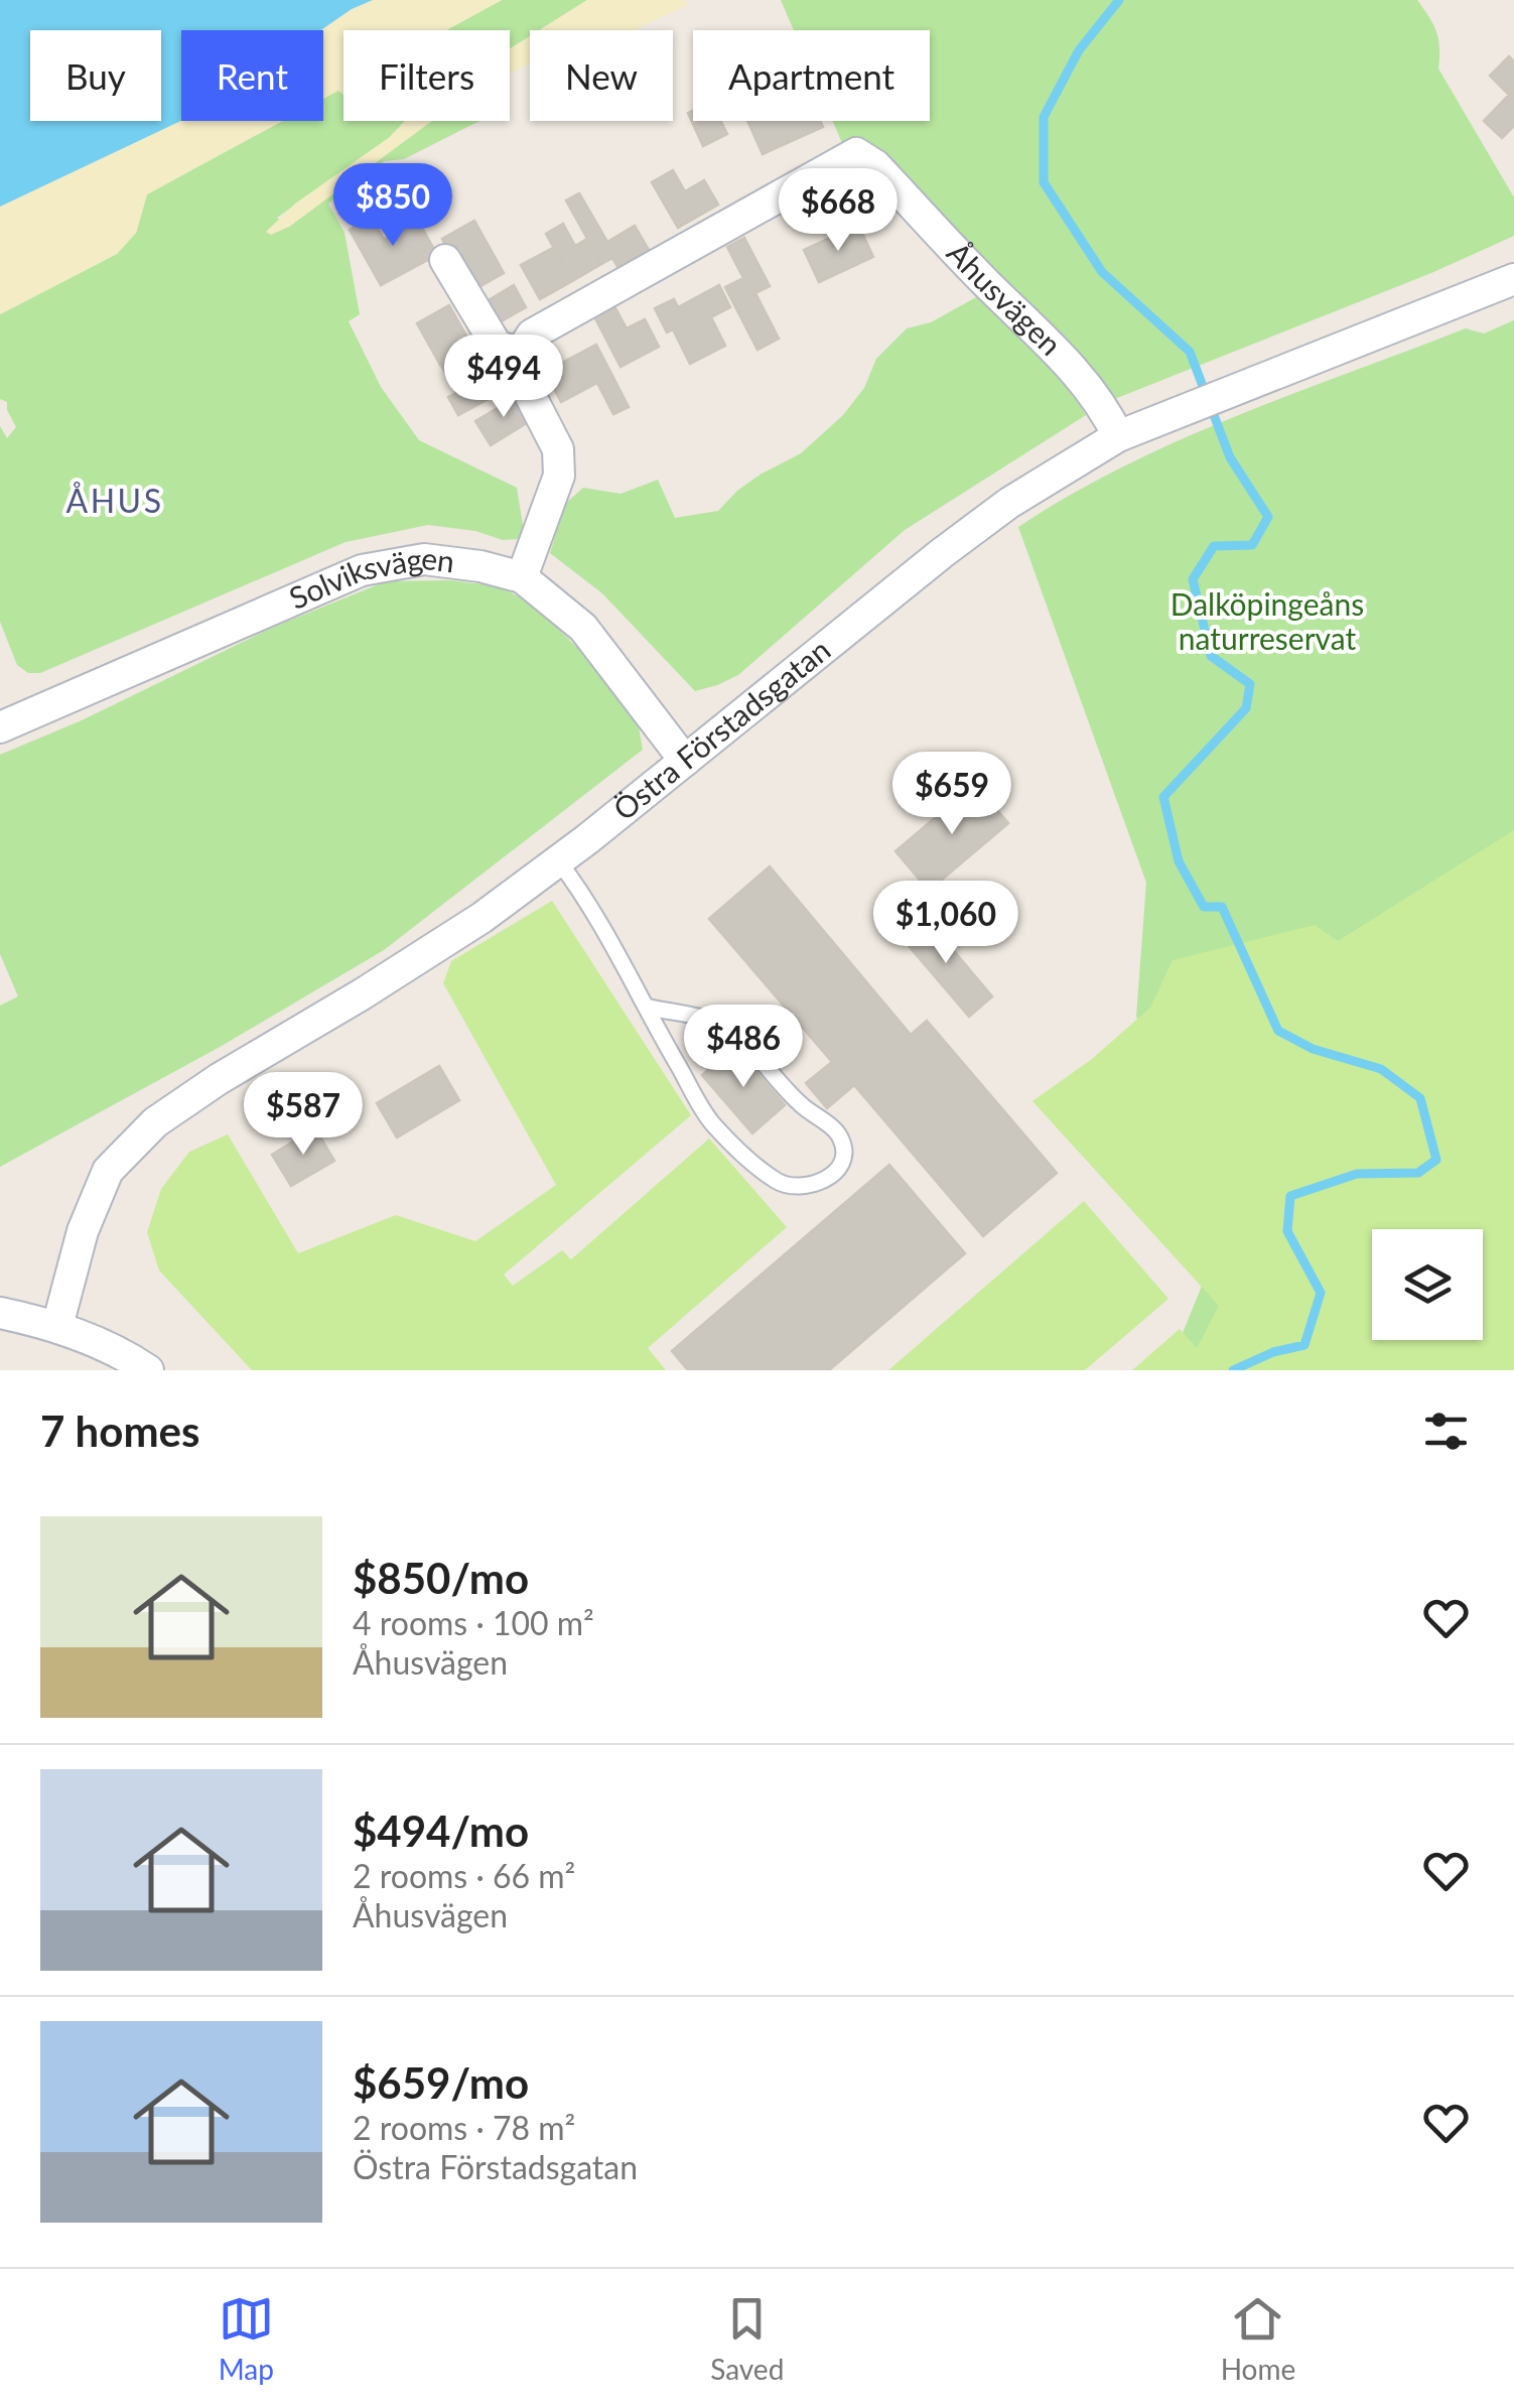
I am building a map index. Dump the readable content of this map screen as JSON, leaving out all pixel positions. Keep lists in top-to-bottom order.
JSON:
{
  "streets": {
    "street": ["Åhusvägen", "Solviksvägen", "Östra Förstadsgatan"]
  },
  "crossings": [
    ["Åhusvägen", "Östra Förstadsgatan"],
    ["Solviksvägen", "Östra Förstadsgatan"]
  ],
  "districts": ["ÅHUS"],
  "parks": ["Dalköpingeåns naturreservat"],
  "page": {
    "chip": [
      "Buy",
      "Rent",
      "Filters",
      "New",
      "Apartment"
    ],
    "price": [
      "$850",
      "$668",
      "$494",
      "$659",
      "$1,060",
      "$486",
      "$587"
    ],
    "heading": "7 homes",
    "list": [
      {
        "name": "$850/mo",
        "note": "4 rooms · 100 m² · Åhusvägen"
      },
      {
        "name": "$494/mo",
        "note": "2 rooms · 66 m² · Åhusvägen"
      },
      {
        "name": "$659/mo",
        "note": "2 rooms · 78 m² · Östra Förstadsgatan"
      }
    ],
    "tabs": ["Map", "Saved", "Home"]
  }
}
